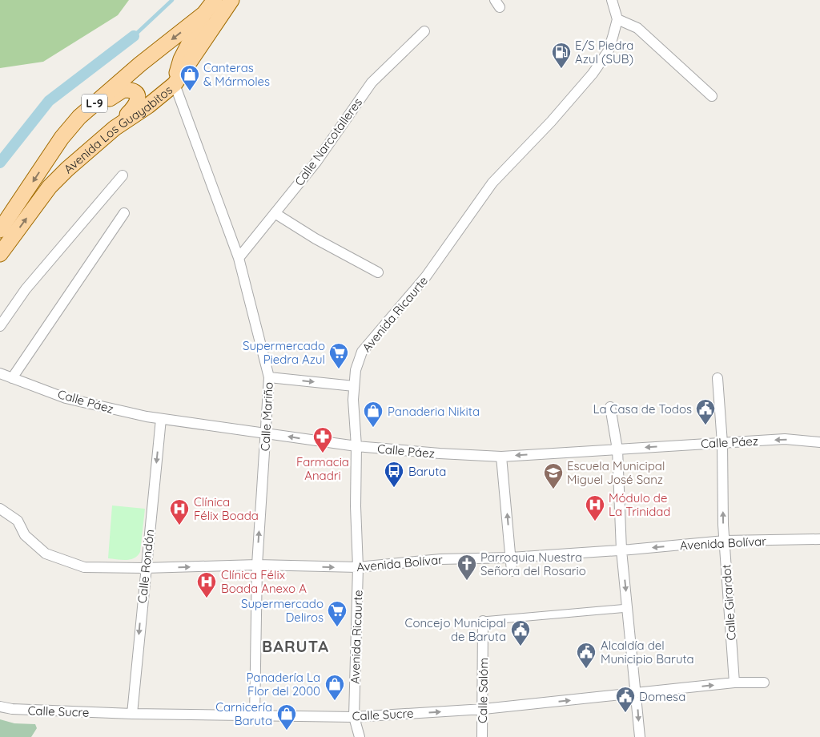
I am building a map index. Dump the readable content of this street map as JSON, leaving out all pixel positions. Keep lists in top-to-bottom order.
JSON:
{
  "streets": {
    "main road": ["L-9", "Avenida Los Guayabitos"],
    "street": [
      "Calle Narcotalleres",
      "Avenida Ricaurte",
      "Calle Páez",
      "Calle Mariño",
      "Avenida Bolívar",
      "Calle Rondón",
      "Calle Girardot",
      "Calle Salóm",
      "Calle Sucre"
    ]
  },
  "crossings": [
    ["L-9", "Avenida Los Guayabitos"],
    ["Avenida Los Guayabitos", "Calle Mariño"],
    ["Calle Narcotalleres", "Calle Mariño"],
    ["Avenida Ricaurte", "Calle Páez"],
    ["Avenida Ricaurte", "Avenida Bolívar"],
    ["Avenida Ricaurte", "Calle Sucre"],
    ["Calle Páez", "Calle Mariño"],
    ["Calle Páez", "Calle Rondón"],
    ["Calle Páez", "Calle Girardot"],
    ["Calle Mariño", "Avenida Bolívar"],
    ["Calle Mariño", "Calle Sucre"],
    ["Avenida Bolívar", "Calle Rondón"],
    ["Avenida Bolívar", "Calle Girardot"],
    ["Calle Rondón", "Calle Sucre"],
    ["Calle Girardot", "Calle Sucre"],
    ["Calle Salóm", "Calle Sucre"]
  ],
  "one_way": ["Calle Páez", "Calle Rondón"],
  "districts": ["BARUTA"],
  "places": {
    "fuel station": ["E/S Piedra Azul (SUB)"],
    "shop": [
      "Canteras & Mármoles",
      "Panaderia Nikita",
      "Panadería La Flor del 2000",
      "Carnicería Baruta"
    ],
    "supermarket": ["Supermercado Piedra Azul", "Supermercado Deliros"],
    "public building": [
      "La Casa de Todos",
      "Concejo Municipal de Baruta",
      "Alcaldía del Municipio Baruta",
      "Domesa"
    ],
    "pharmacy": ["Farmacia Anadri"],
    "bus stop": ["Baruta"],
    "school or university": ["Escuela Municipal Miguel José Sanz"],
    "hospital": ["Módulo de La Trinidad", "Clínica Félix Boada", "Clínica Félix Boada Anexo A"],
    "church": ["Parroquia Nuestra Señora del Rosario"]
  }
}
